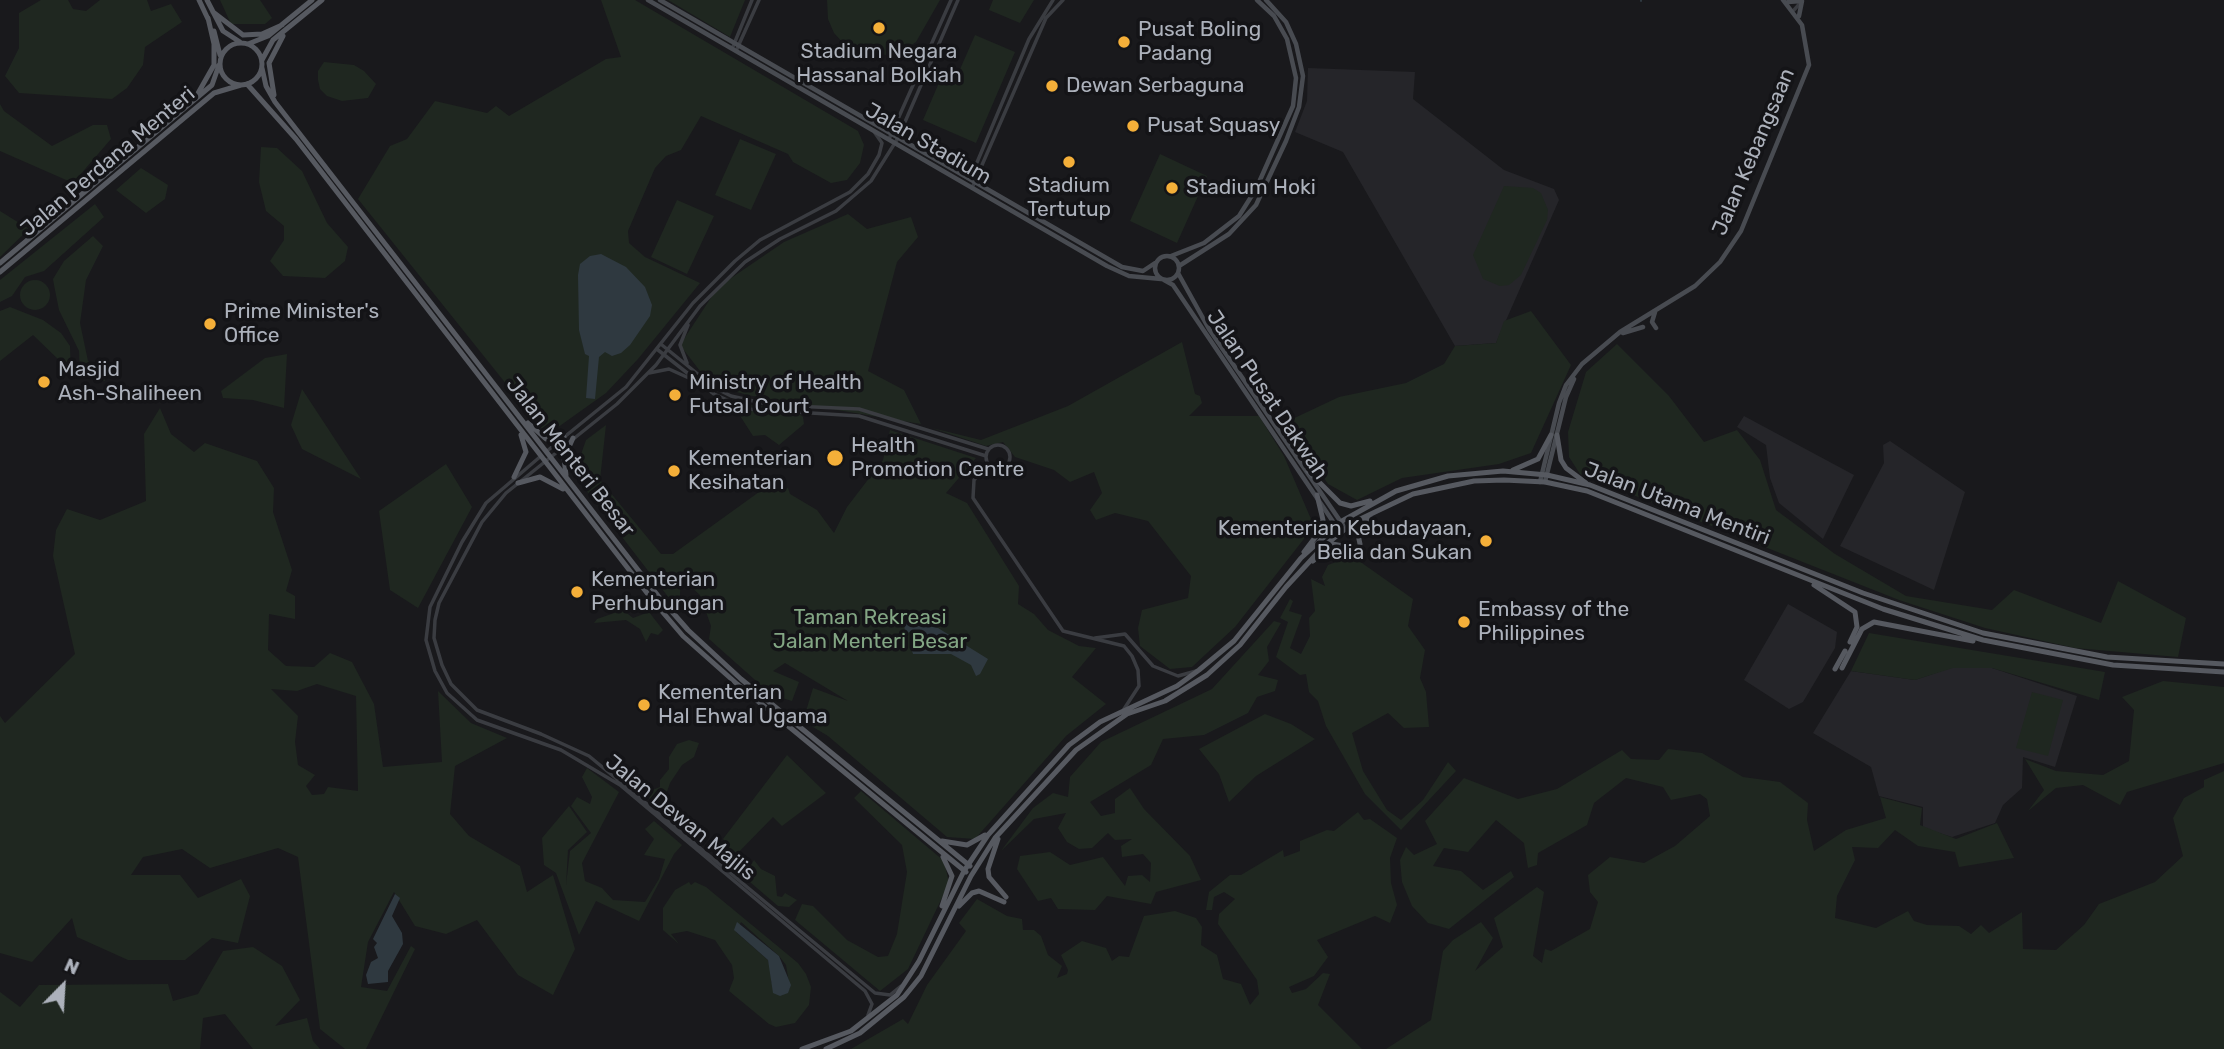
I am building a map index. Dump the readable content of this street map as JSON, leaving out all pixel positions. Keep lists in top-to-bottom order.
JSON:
{
  "streets": {
    "main road": [
      "Jalan Stadium",
      "Jalan Kebangsaan",
      "Jalan Perdana Menteri",
      "Jalan Pusat Dakwah",
      "Jalan Menteri Besar",
      "Jalan Utama Mentiri"
    ],
    "street": ["Jalan Dewan Majlis"]
  },
  "crossings": [
    ["Jalan Stadium", "Jalan Pusat Dakwah"],
    ["Jalan Kebangsaan", "Jalan Utama Mentiri"],
    ["Jalan Perdana Menteri", "Jalan Menteri Besar"],
    ["Jalan Pusat Dakwah", "Jalan Utama Mentiri"],
    ["Jalan Menteri Besar", "Jalan Utama Mentiri"],
    ["Jalan Menteri Besar", "Jalan Dewan Majlis"],
    ["Jalan Utama Mentiri", "Jalan Dewan Majlis"]
  ],
  "parks": ["Taman Rekreasi Jalan Menteri Besar"],
  "places": [
    "Stadium Negara Hassanal Bolkiah",
    "Pusat Boling Padang",
    "Dewan Serbaguna",
    "Pusat Squasy",
    "Stadium Tertutup",
    "Stadium Hoki",
    "Prime Minister's Office",
    "Masjid Ash-Shaliheen",
    "Ministry of Health Futsal Court",
    "Health Promotion Centre",
    "Kementerian Kesihatan",
    "Kementerian Kebudayaan, Belia dan Sukan",
    "Kementerian Perhubungan",
    "Embassy of the Philippines",
    "Kementerian Hal Ehwal Ugama"
  ],
  "north": "top right"
}
